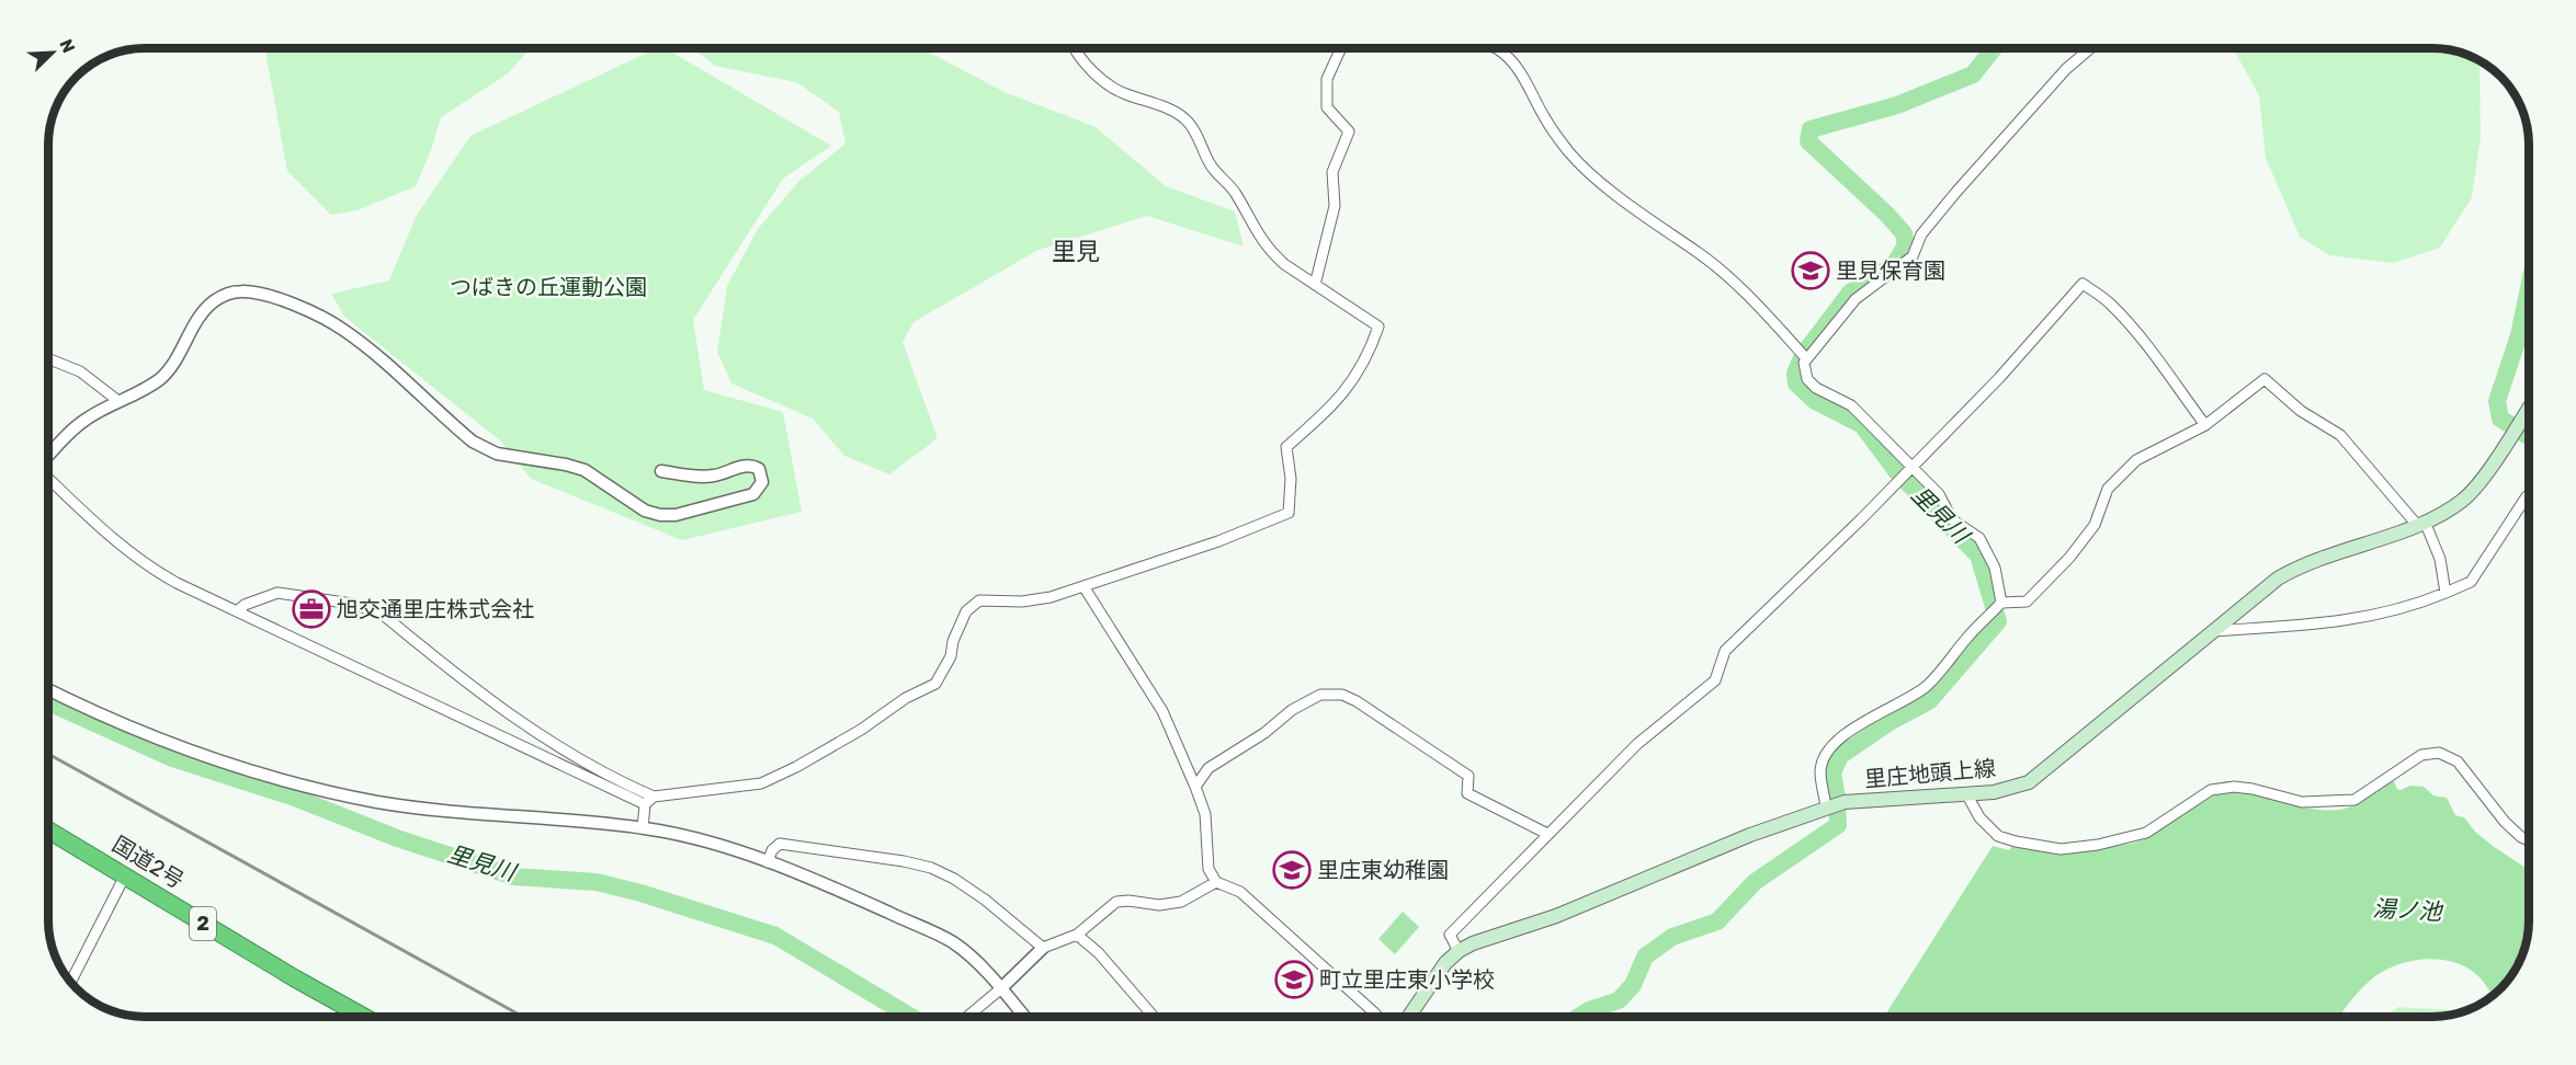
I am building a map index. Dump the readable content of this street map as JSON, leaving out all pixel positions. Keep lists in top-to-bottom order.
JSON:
{
  "streets": {
    "highway": ["国道2号", "2"],
    "main road": ["里庄地頭上線"]
  },
  "districts": ["里見"],
  "water": ["里見川", "湯ノ池"],
  "parks": ["つばきの丘運動公園"],
  "places": {
    "school or university": ["里見保育園", "里庄東幼稚園", "町立里庄東小学校"],
    "office": ["旭交通里庄株式会社"]
  },
  "north": "top right"
}
